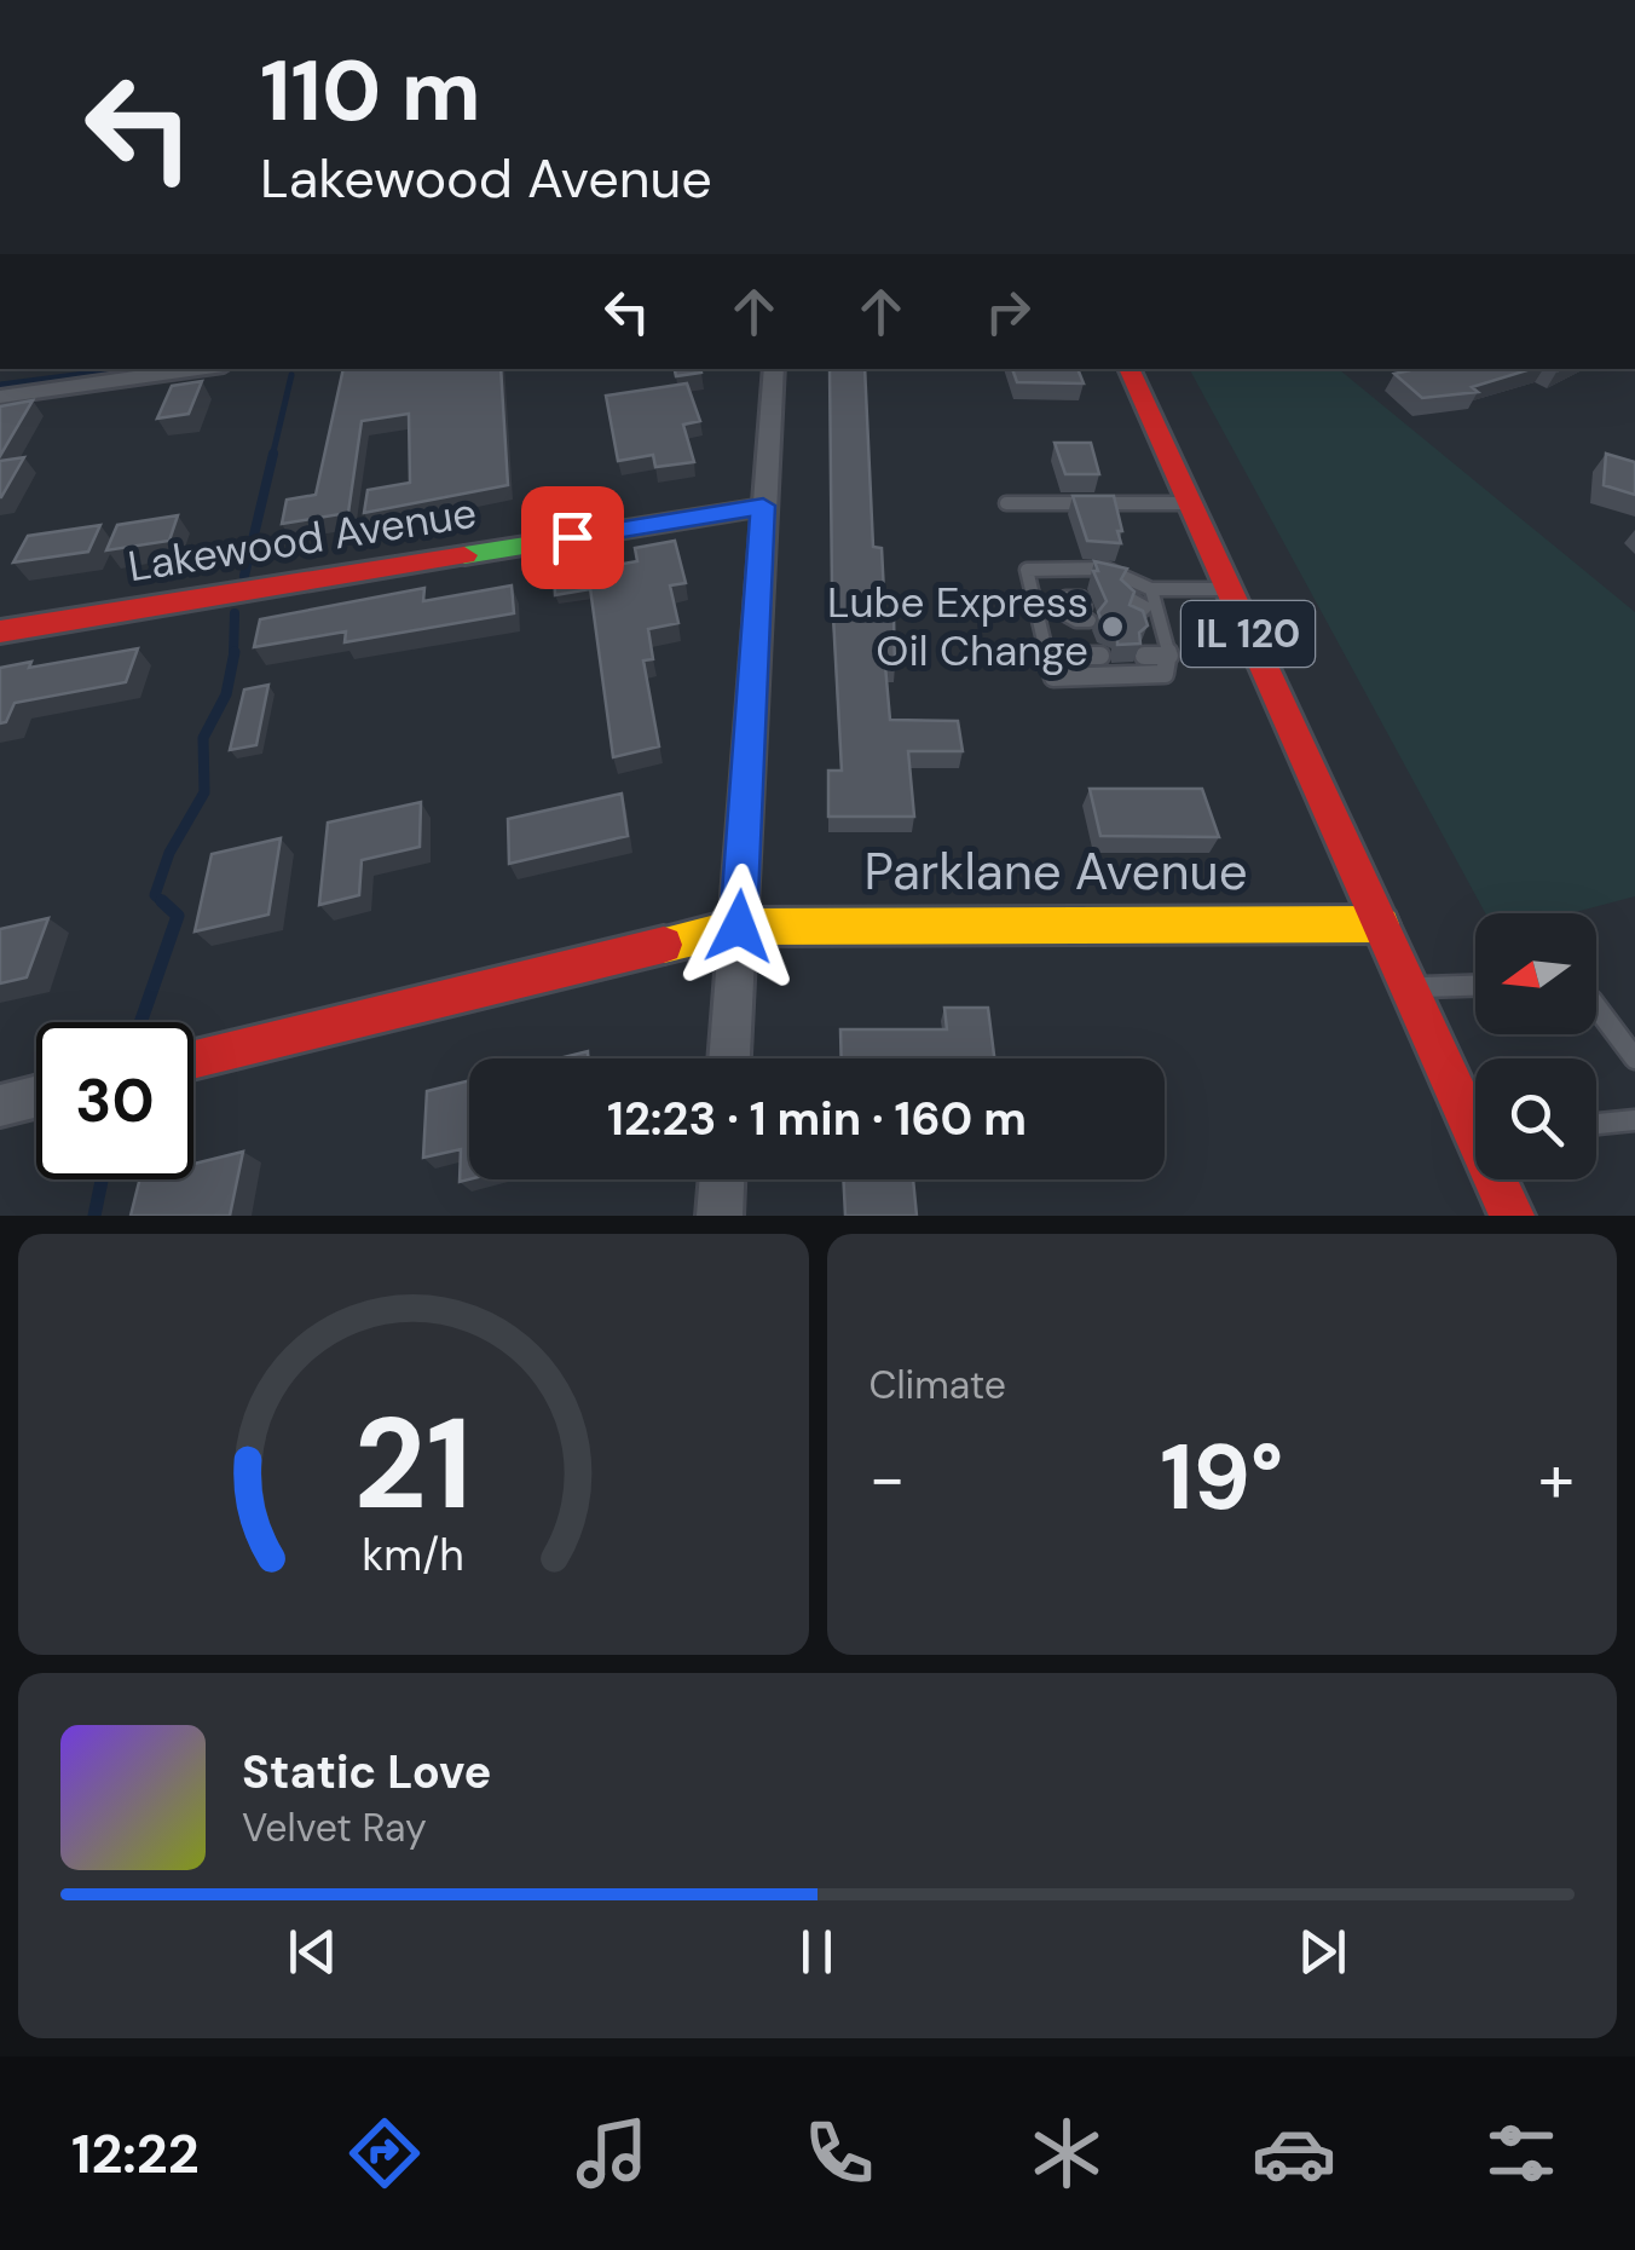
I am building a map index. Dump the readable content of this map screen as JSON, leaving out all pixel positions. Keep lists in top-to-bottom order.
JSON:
{
  "streets": {
    "street": ["Lakewood Avenue", "IL 120", "Parklane Avenue"]
  },
  "crossings": [
    ["IL 120", "Parklane Avenue"]
  ],
  "places": ["Lube Express Oil Change"],
  "north": "left",
  "page": {
    "turn": ["110 m", "Lakewood Avenue"],
    "limit": "30",
    "trip": "12:23 · 1 min · 160 m",
    "tile": "Climate",
    "heat": ["−", "19°", "+"],
    "song": ["Static Love", "Velvet Ray"],
    "tabs": "12:22",
    "gauge": ["21", "km/h"]
  }
}
